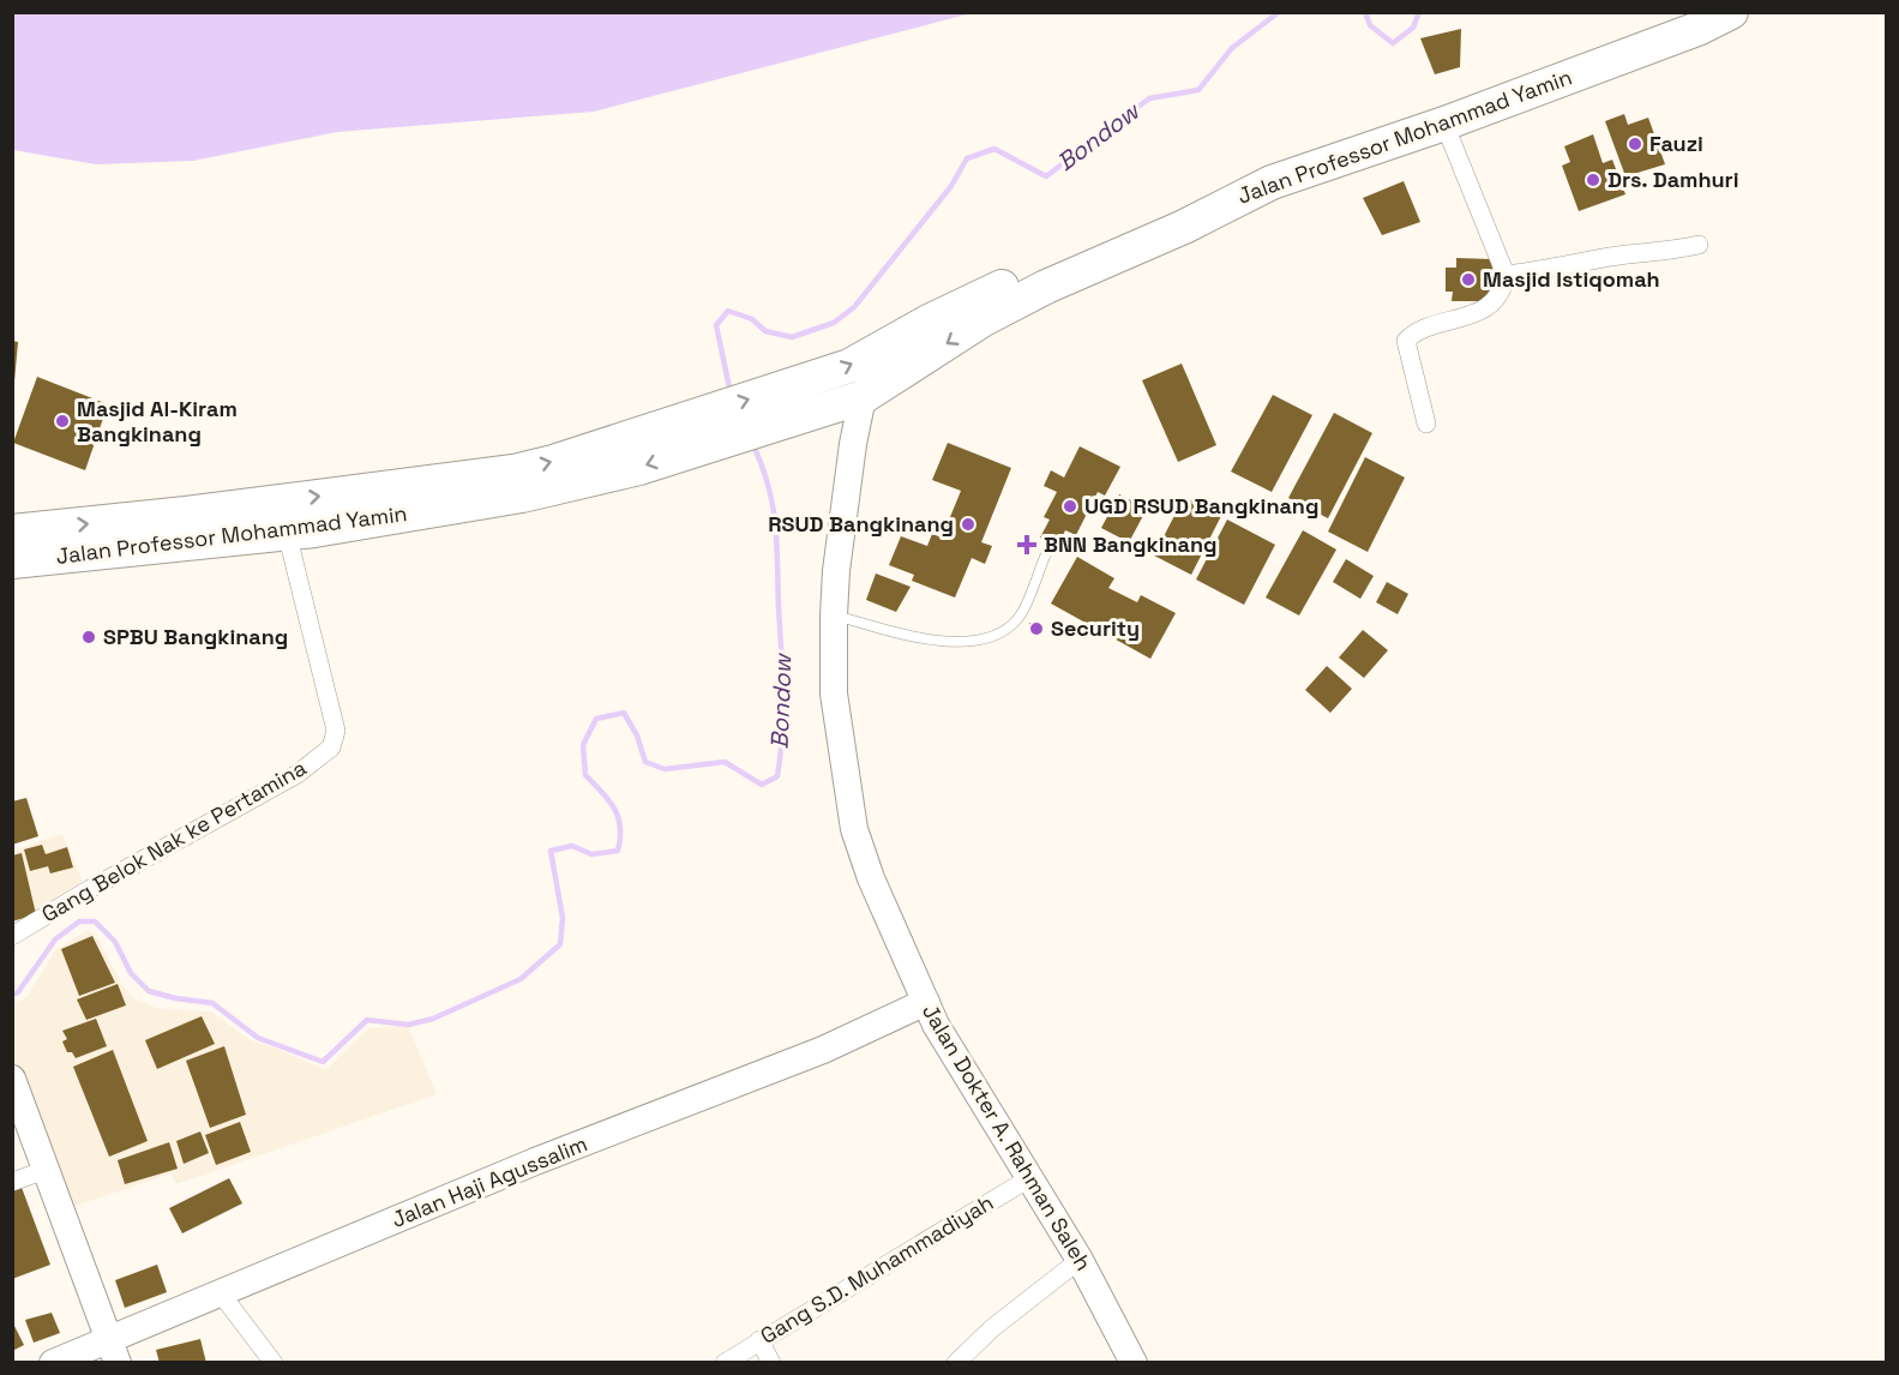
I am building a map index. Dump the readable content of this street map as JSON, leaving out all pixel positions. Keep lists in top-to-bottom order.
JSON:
{
  "streets": {
    "highway": ["Jalan Professor Mohammad Yamin"],
    "street": [
      "Gang Belok Nak ke Pertamina",
      "Jalan Dokter A. Rahman Saleh",
      "Jalan Haji Agussalim",
      "Gang S.D. Muhammadiyah"
    ]
  },
  "crossings": [
    ["Jalan Professor Mohammad Yamin", "Gang Belok Nak ke Pertamina"],
    ["Jalan Professor Mohammad Yamin", "Jalan Dokter A. Rahman Saleh"],
    ["Jalan Dokter A. Rahman Saleh", "Jalan Haji Agussalim"],
    ["Jalan Dokter A. Rahman Saleh", "Gang S.D. Muhammadiyah"]
  ],
  "water": ["Bondow"],
  "places": {
    "other": [
      "Fauzi",
      "Drs. Damhuri",
      "Masjid Istiqomah",
      "Masjid Al-Kiram Bangkinang",
      "UGD RSUD Bangkinang",
      "RSUD Bangkinang",
      "Security",
      "SPBU Bangkinang"
    ],
    "health": ["BNN Bangkinang"]
  }
}
